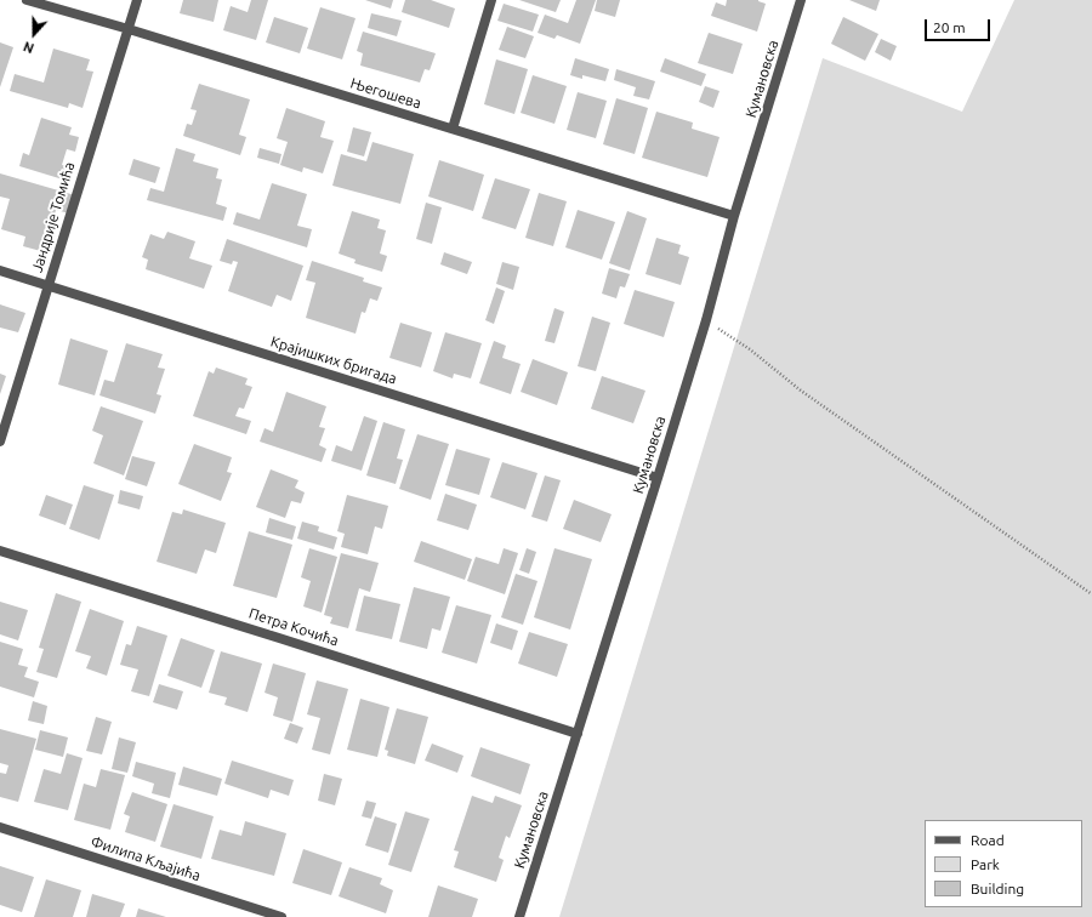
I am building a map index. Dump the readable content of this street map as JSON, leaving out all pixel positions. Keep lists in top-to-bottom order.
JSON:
{
  "streets": {
    "street": [
      "Кумановска",
      "Његошева",
      "Јандрије Томића",
      "Крајишких бригада",
      "Петра Кочића",
      "Филипа Кљајића"
    ]
  },
  "crossings": [
    ["Кумановска", "Његошева"],
    ["Кумановска", "Крајишких бригада"],
    ["Кумановска", "Петра Кочића"],
    ["Његошева", "Јандрије Томића"],
    ["Јандрије Томића", "Крајишких бригада"]
  ],
  "legend": ["Road", "Park", "Building"],
  "scale_bar": "20 m",
  "north": "bottom"
}
